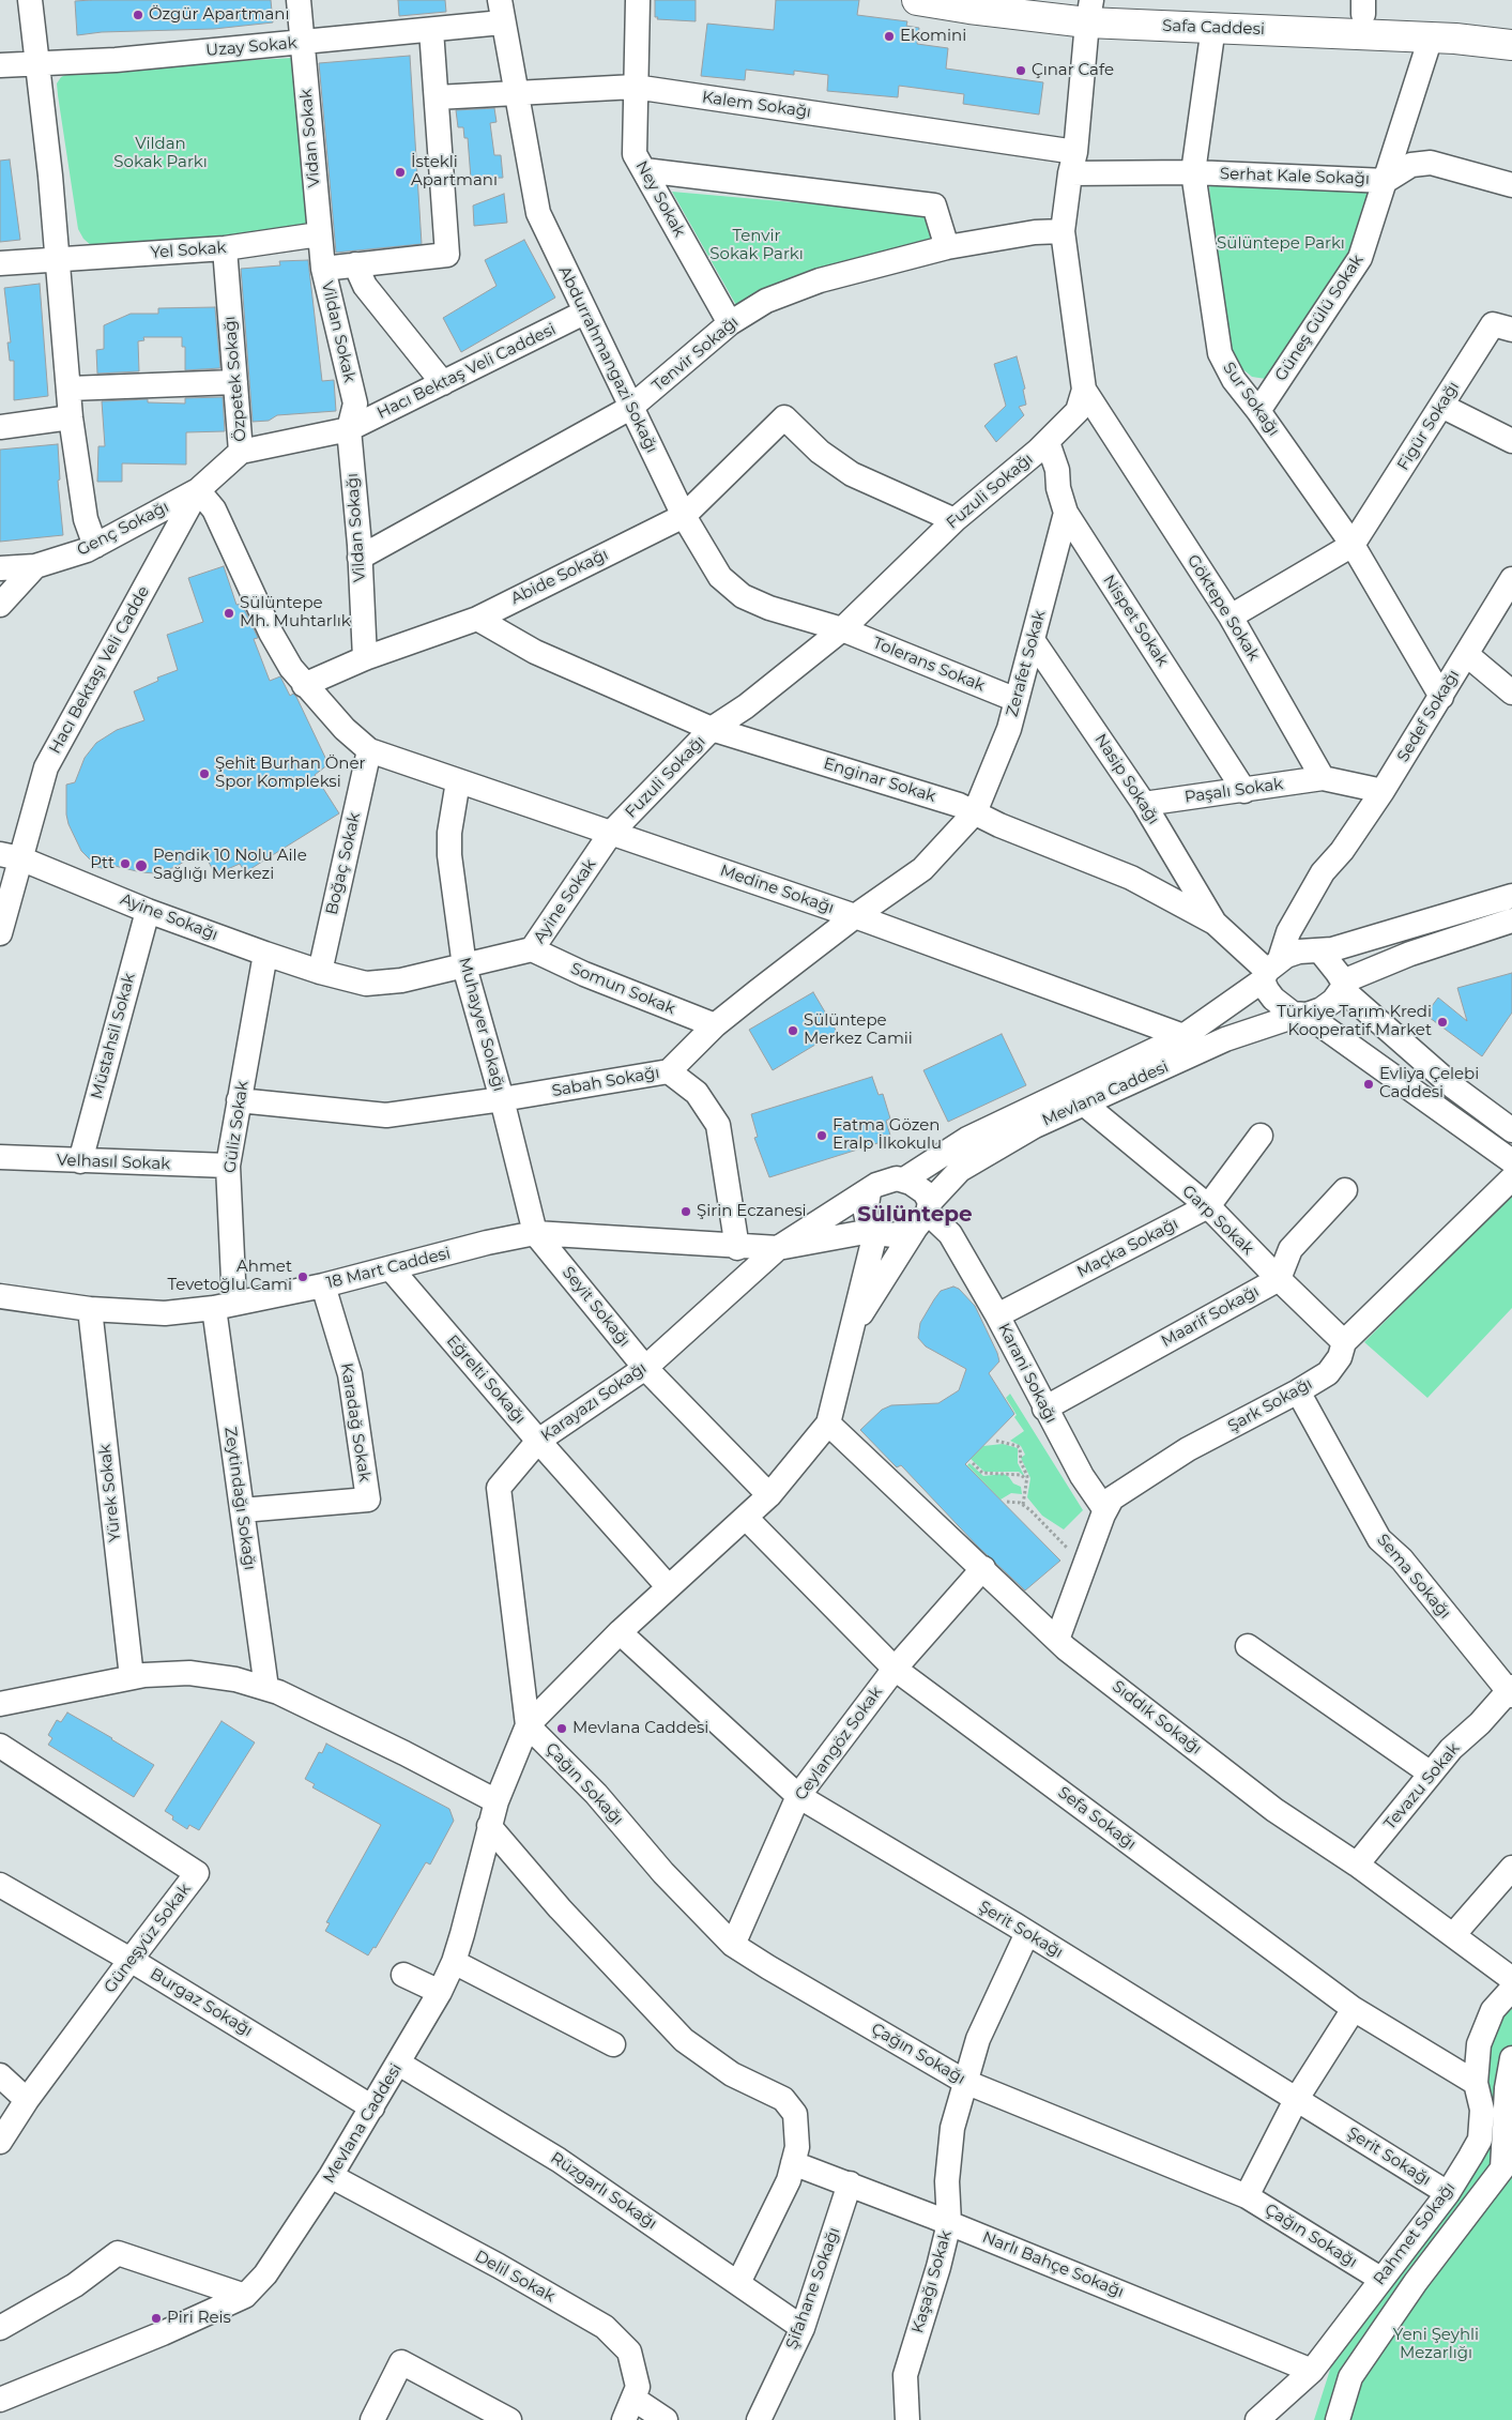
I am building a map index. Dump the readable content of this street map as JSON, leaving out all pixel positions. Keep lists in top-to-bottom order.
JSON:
{
  "streets": {
    "main road": ["Safa Caddesi"],
    "street": [
      "Uzay Sokak",
      "Kalem Sokağı",
      "Vidan Sokak",
      "Serhat Kale Sokağı",
      "Ney Sokak",
      "Yel Sokak",
      "Güneş Gülü Sokak",
      "Vildan Sokak",
      "Tenvir Sokağı",
      "Abdurrahmangazi Sokağı",
      "Hacı Bektaş Veli Caddesi",
      "Özpetek Sokağı",
      "Sur Sokağı",
      "Figür Sokağı",
      "Fuzuli Sokağı",
      "Vildan Sokağı",
      "Genç Sokağı",
      "Abide Sokağı",
      "Göktepe Sokak",
      "Nispet Sokak",
      "Zerafet Sokak",
      "Tolerans Sokak",
      "Hacı Bektaşı Veli Cadde",
      "Sedef Sokağı",
      "Nasip Sokağı",
      "Enginar Sokak",
      "Paşalı Sokak",
      "Boğaç Sokak",
      "Medine Sokağı",
      "Ayine Sokak",
      "Ayine Sokağı",
      "Somun Sokak",
      "Muhayyer Sokağı",
      "Müstahsil Sokak",
      "Sabah Sokağı",
      "Mevlana Caddesi",
      "Güliz Sokak",
      "Velhasıl Sokak",
      "Garp Sokak",
      "Maçka Sokağı",
      "18 Mart Caddesi",
      "Seyit Sokağı",
      "Maarif Sokağı",
      "Karani Sokağı",
      "Eğrelti Sokağı",
      "Karayazı Sokağı",
      "Şark Sokağı",
      "Karadağ Sokak",
      "Yürek Sokak",
      "Zeytindağı Sokağı",
      "Sema Sokağı",
      "Sıddık Sokağı",
      "Ceylangöz Sokak",
      "Çağın Sokağı",
      "Tevazu Sokak",
      "Sefa Sokağı",
      "Şerit Sokağı",
      "Güneşyüz Sokak",
      "Burgaz Sokağı",
      "Rüzgarlı Sokağı",
      "Rahmet Sokağı",
      "Narlı Bahçe Sokağı",
      "Delil Sokak",
      "Kaşağı Sokak",
      "Şifahane Sokağı"
    ]
  },
  "crossings": [
    ["Safa Caddesi", "Güneş Gülü Sokak"],
    ["Safa Caddesi", "Sur Sokağı"],
    ["Safa Caddesi", "Fuzuli Sokağı"],
    ["Uzay Sokak", "Vidan Sokak"],
    ["Uzay Sokak", "Abdurrahmangazi Sokağı"],
    ["Kalem Sokağı", "Serhat Kale Sokağı"],
    ["Kalem Sokağı", "Ney Sokak"],
    ["Kalem Sokağı", "Abdurrahmangazi Sokağı"],
    ["Kalem Sokağı", "Fuzuli Sokağı"],
    ["Vidan Sokak", "Yel Sokak"],
    ["Vidan Sokak", "Vildan Sokak"],
    ["Serhat Kale Sokağı", "Güneş Gülü Sokak"],
    ["Serhat Kale Sokağı", "Sur Sokağı"],
    ["Serhat Kale Sokağı", "Fuzuli Sokağı"],
    ["Ney Sokak", "Tenvir Sokağı"],
    ["Yel Sokak", "Vildan Sokak"],
    ["Yel Sokak", "Özpetek Sokağı"],
    ["Güneş Gülü Sokak", "Sur Sokağı"],
    ["Vildan Sokak", "Hacı Bektaş Veli Caddesi"],
    ["Vildan Sokak", "Vildan Sokağı"],
    ["Tenvir Sokağı", "Abdurrahmangazi Sokağı"],
    ["Tenvir Sokağı", "Fuzuli Sokağı"],
    ["Tenvir Sokağı", "Vildan Sokağı"],
    ["Abdurrahmangazi Sokağı", "Hacı Bektaş Veli Caddesi"],
    ["Abdurrahmangazi Sokağı", "Fuzuli Sokağı"],
    ["Abdurrahmangazi Sokağı", "Abide Sokağı"],
    ["Abdurrahmangazi Sokağı", "Tolerans Sokak"],
    ["Hacı Bektaş Veli Caddesi", "Özpetek Sokağı"],
    ["Hacı Bektaş Veli Caddesi", "Vildan Sokağı"],
    ["Özpetek Sokağı", "Genç Sokağı"],
    ["Özpetek Sokağı", "Hacı Bektaşı Veli Cadde"],
    ["Sur Sokağı", "Figür Sokağı"],
    ["Sur Sokağı", "Sedef Sokağı"],
    ["Fuzuli Sokağı", "Abide Sokağı"],
    ["Fuzuli Sokağı", "Göktepe Sokak"],
    ["Fuzuli Sokağı", "Nispet Sokak"],
    ["Fuzuli Sokağı", "Tolerans Sokak"],
    ["Fuzuli Sokağı", "Enginar Sokak"],
    ["Fuzuli Sokağı", "Medine Sokağı"],
    ["Fuzuli Sokağı", "Ayine Sokak"],
    ["Vildan Sokağı", "Abide Sokağı"],
    ["Genç Sokağı", "Hacı Bektaşı Veli Cadde"],
    ["Abide Sokağı", "Enginar Sokak"],
    ["Göktepe Sokak", "Paşalı Sokak"],
    ["Nispet Sokak", "Zerafet Sokak"],
    ["Nispet Sokak", "Paşalı Sokak"],
    ["Zerafet Sokak", "Tolerans Sokak"],
    ["Zerafet Sokak", "Nasip Sokağı"],
    ["Zerafet Sokak", "Enginar Sokak"],
    ["Zerafet Sokak", "Sabah Sokağı"],
    ["Hacı Bektaşı Veli Cadde", "Ayine Sokağı"],
    ["Nasip Sokağı", "Enginar Sokak"],
    ["Nasip Sokağı", "Paşalı Sokak"],
    ["Enginar Sokak", "Sabah Sokağı"],
    ["Enginar Sokak", "Mevlana Caddesi"],
    ["Boğaç Sokak", "Medine Sokağı"],
    ["Boğaç Sokak", "Ayine Sokak"],
    ["Boğaç Sokak", "Ayine Sokağı"],
    ["Medine Sokağı", "Ayine Sokak"],
    ["Medine Sokağı", "Muhayyer Sokağı"],
    ["Medine Sokağı", "Sabah Sokağı"],
    ["Medine Sokağı", "Mevlana Caddesi"],
    ["Ayine Sokak", "Ayine Sokağı"],
    ["Ayine Sokak", "Somun Sokak"],
    ["Ayine Sokak", "Muhayyer Sokağı"],
    ["Ayine Sokağı", "Müstahsil Sokak"],
    ["Ayine Sokağı", "Güliz Sokak"],
    ["Somun Sokak", "Sabah Sokağı"],
    ["Muhayyer Sokağı", "Sabah Sokağı"],
    ["Muhayyer Sokağı", "18 Mart Caddesi"],
    ["Muhayyer Sokağı", "Seyit Sokağı"],
    ["Müstahsil Sokak", "Velhasıl Sokak"],
    ["Sabah Sokağı", "Güliz Sokak"],
    ["Mevlana Caddesi", "Garp Sokak"],
    ["Mevlana Caddesi", "18 Mart Caddesi"],
    ["Mevlana Caddesi", "Seyit Sokağı"],
    ["Mevlana Caddesi", "Karani Sokağı"],
    ["Mevlana Caddesi", "Eğrelti Sokağı"],
    ["Mevlana Caddesi", "Karayazı Sokağı"],
    ["Mevlana Caddesi", "Sıddık Sokağı"],
    ["Mevlana Caddesi", "Çağın Sokağı"],
    ["Mevlana Caddesi", "Sefa Sokağı"],
    ["Mevlana Caddesi", "Şerit Sokağı"],
    ["Mevlana Caddesi", "Burgaz Sokağı"],
    ["Mevlana Caddesi", "Rüzgarlı Sokağı"],
    ["Mevlana Caddesi", "Delil Sokak"],
    ["Güliz Sokak", "Velhasıl Sokak"],
    ["Güliz Sokak", "18 Mart Caddesi"],
    ["Güliz Sokak", "Zeytindağı Sokağı"],
    ["Garp Sokak", "Maçka Sokağı"],
    ["Garp Sokak", "Maarif Sokağı"],
    ["Garp Sokak", "Şark Sokağı"],
    ["Maçka Sokağı", "Karani Sokağı"],
    ["18 Mart Caddesi", "Seyit Sokağı"],
    ["18 Mart Caddesi", "Karani Sokağı"],
    ["18 Mart Caddesi", "Eğrelti Sokağı"],
    ["18 Mart Caddesi", "Karayazı Sokağı"],
    ["18 Mart Caddesi", "Karadağ Sokak"],
    ["18 Mart Caddesi", "Yürek Sokak"],
    ["18 Mart Caddesi", "Zeytindağı Sokağı"],
    ["Seyit Sokağı", "Karayazı Sokağı"],
    ["Maarif Sokağı", "Karani Sokağı"],
    ["Karani Sokağı", "Karayazı Sokağı"],
    ["Karani Sokağı", "Şark Sokağı"],
    ["Eğrelti Sokağı", "Karayazı Sokağı"],
    ["Karayazı Sokağı", "Çağın Sokağı"],
    ["Şark Sokağı", "Sema Sokağı"],
    ["Şark Sokağı", "Sıddık Sokağı"],
    ["Karadağ Sokak", "Zeytindağı Sokağı"],
    ["Sema Sokağı", "Tevazu Sokak"],
    ["Sıddık Sokağı", "Ceylangöz Sokak"],
    ["Sıddık Sokağı", "Tevazu Sokak"],
    ["Ceylangöz Sokak", "Çağın Sokağı"],
    ["Ceylangöz Sokak", "Sefa Sokağı"],
    ["Ceylangöz Sokak", "Şerit Sokağı"],
    ["Çağın Sokağı", "Rahmet Sokağı"],
    ["Çağın Sokağı", "Kaşağı Sokak"],
    ["Sefa Sokağı", "Rahmet Sokağı"],
    ["Şerit Sokağı", "Rahmet Sokağı"],
    ["Şerit Sokağı", "Kaşağı Sokak"],
    ["Güneşyüz Sokak", "Burgaz Sokağı"],
    ["Rüzgarlı Sokağı", "Şifahane Sokağı"],
    ["Rahmet Sokağı", "Narlı Bahçe Sokağı"],
    ["Narlı Bahçe Sokağı", "Kaşağı Sokak"],
    ["Narlı Bahçe Sokağı", "Şifahane Sokağı"]
  ],
  "districts": ["Sülüntepe"],
  "parks": [
    "Vildan Sokak Parkı",
    "Tenvir Sokak Parkı",
    "Sülüntepe Parkı",
    "Yeni Şeyhli Mezarlığı"
  ],
  "places": [
    "Özgür Apartmanı",
    "Ekomini",
    "Çınar Cafe",
    "İstekli Apartmanı",
    "Sülüntepe Mh. Muhtarlık",
    "Şehit Burhan Öner Spor Kompleksi",
    "Ptt",
    "Pendik 10 Nolu Aile Sağlığı Merkezi",
    "Türkiye Tarım Kredi Kooperatif Market",
    "Sülüntepe Merkez Camii",
    "Evliya Çelebi Caddesi",
    "Fatma Gözen Eralp İlkokulu",
    "Şirin Eczanesi",
    "Ahmet Tevetoğlu Cami",
    "Mevlana Caddesi",
    "Piri Reis"
  ]
}
